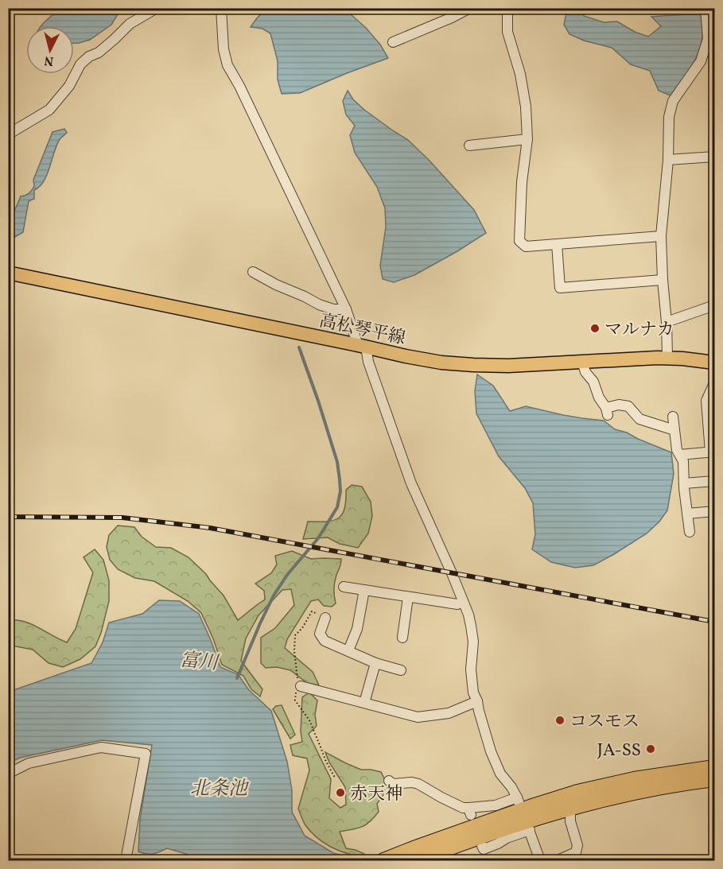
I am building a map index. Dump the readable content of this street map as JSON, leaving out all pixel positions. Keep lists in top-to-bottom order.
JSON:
{
  "streets": {
    "main road": ["高松琴平線"]
  },
  "water": ["富川", "北条池"],
  "places": [
    "マルナカ",
    "コスモス",
    "JA-SS",
    "赤天神"
  ],
  "north": "bottom"
}
